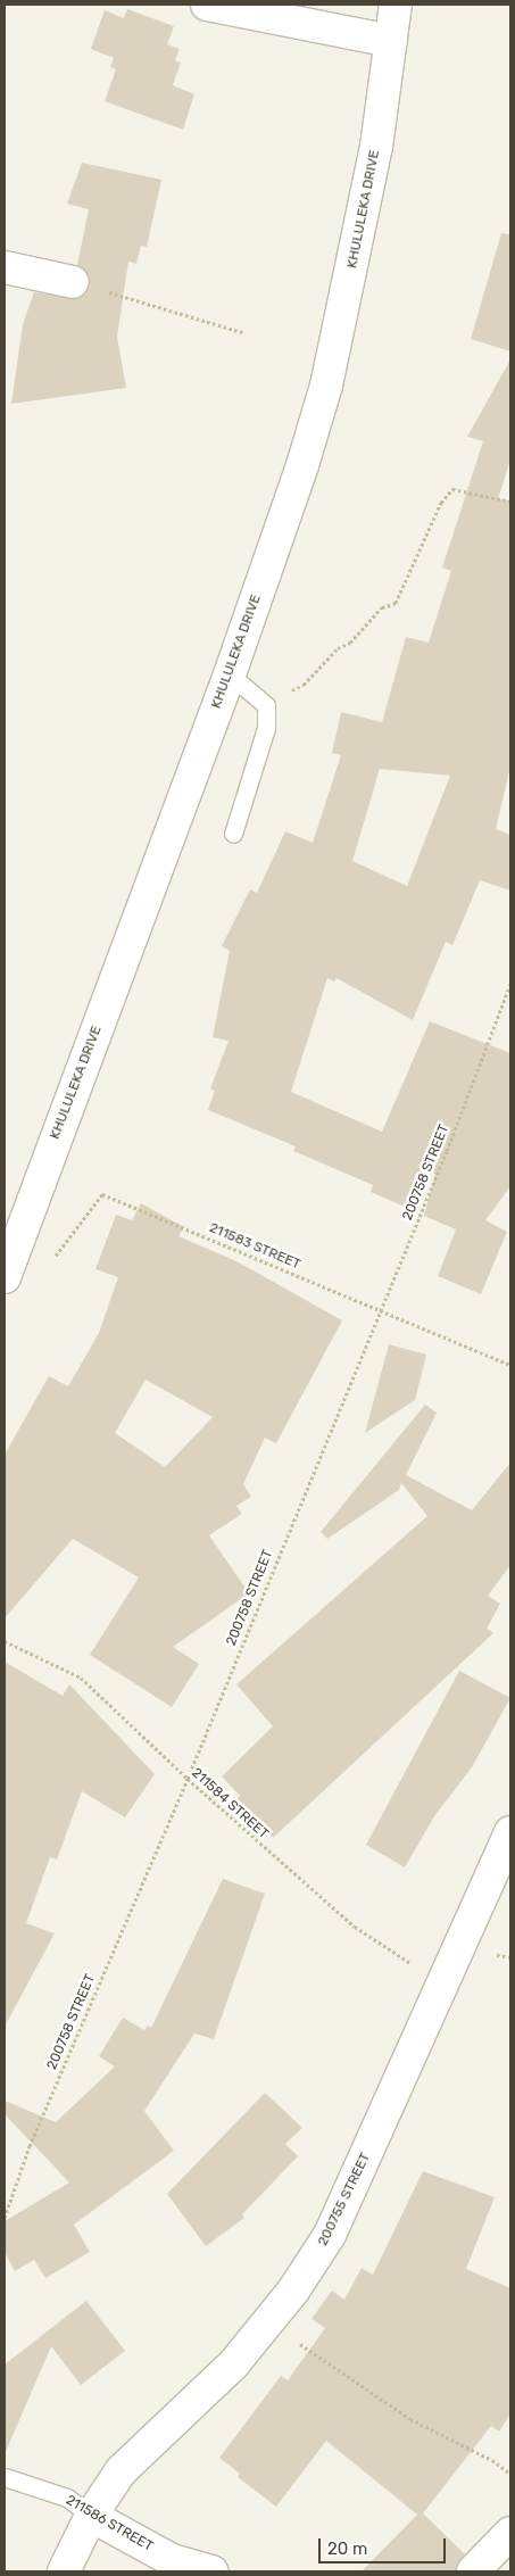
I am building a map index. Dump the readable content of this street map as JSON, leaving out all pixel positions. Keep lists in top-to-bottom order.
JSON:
{
  "streets": {
    "street": ["KHULULEKA DRIVE", "200755 STREET", "211586 STREET"],
    "path": ["200758 STREET", "211583 STREET", "211584 STREET"]
  },
  "crossings": [
    ["KHULULEKA DRIVE", "211583 STREET"],
    ["200758 STREET", "211583 STREET"],
    ["200758 STREET", "211584 STREET"],
    ["211584 STREET", "200755 STREET"],
    ["200755 STREET", "211586 STREET"]
  ],
  "scale_bar": "20 m"
}
